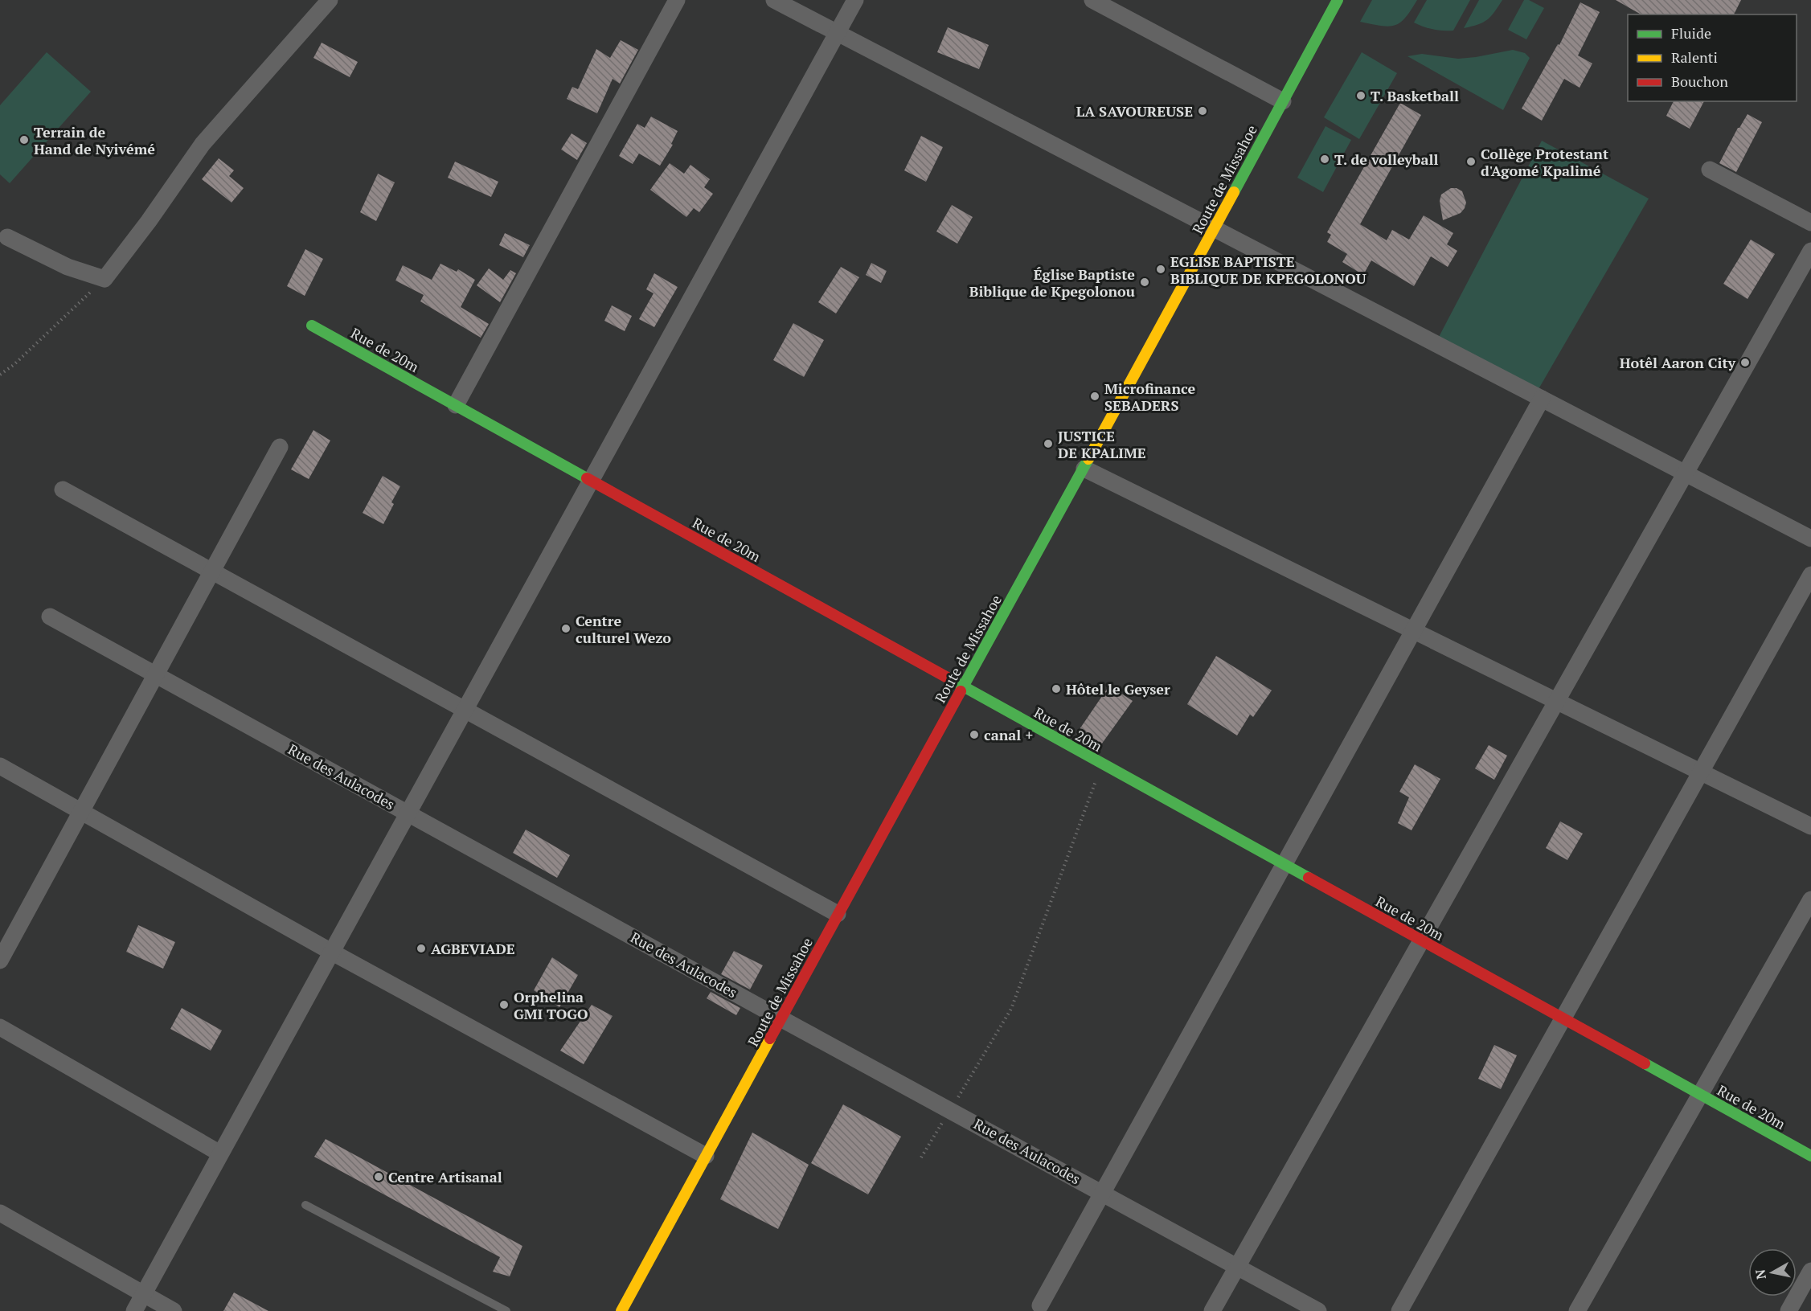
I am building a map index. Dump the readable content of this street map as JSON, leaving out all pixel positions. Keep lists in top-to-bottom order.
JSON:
{
  "streets": {
    "street": ["Route de Missahoe", "Rue de 20m", "Rue des Aulacodes"]
  },
  "crossings": [
    ["Route de Missahoe", "Rue de 20m"],
    ["Route de Missahoe", "Rue des Aulacodes"]
  ],
  "places": [
    "T. Basketball",
    "LA SAVOUREUSE",
    "Terrain de Hand de Nyivémé",
    "T. de volleyball",
    "Collège Protestant d'Agomé Kpalimé",
    "EGLISE BAPTISTE BIBLIQUE DE KPEGOLONOU",
    "Église Baptiste Biblique de Kpegolonou",
    "Hotêl Aaron City",
    "Microfinance SEBADERS",
    "JUSTICE DE KPALIME",
    "Centre culturel Wezo",
    "Hôtel le Geyser",
    "canal +",
    "AGBEVIADE",
    "Orphelina GMI TOGO",
    "Centre Artisanal"
  ],
  "legend": ["Fluide", "Ralenti", "Bouchon"],
  "north": "left"
}
